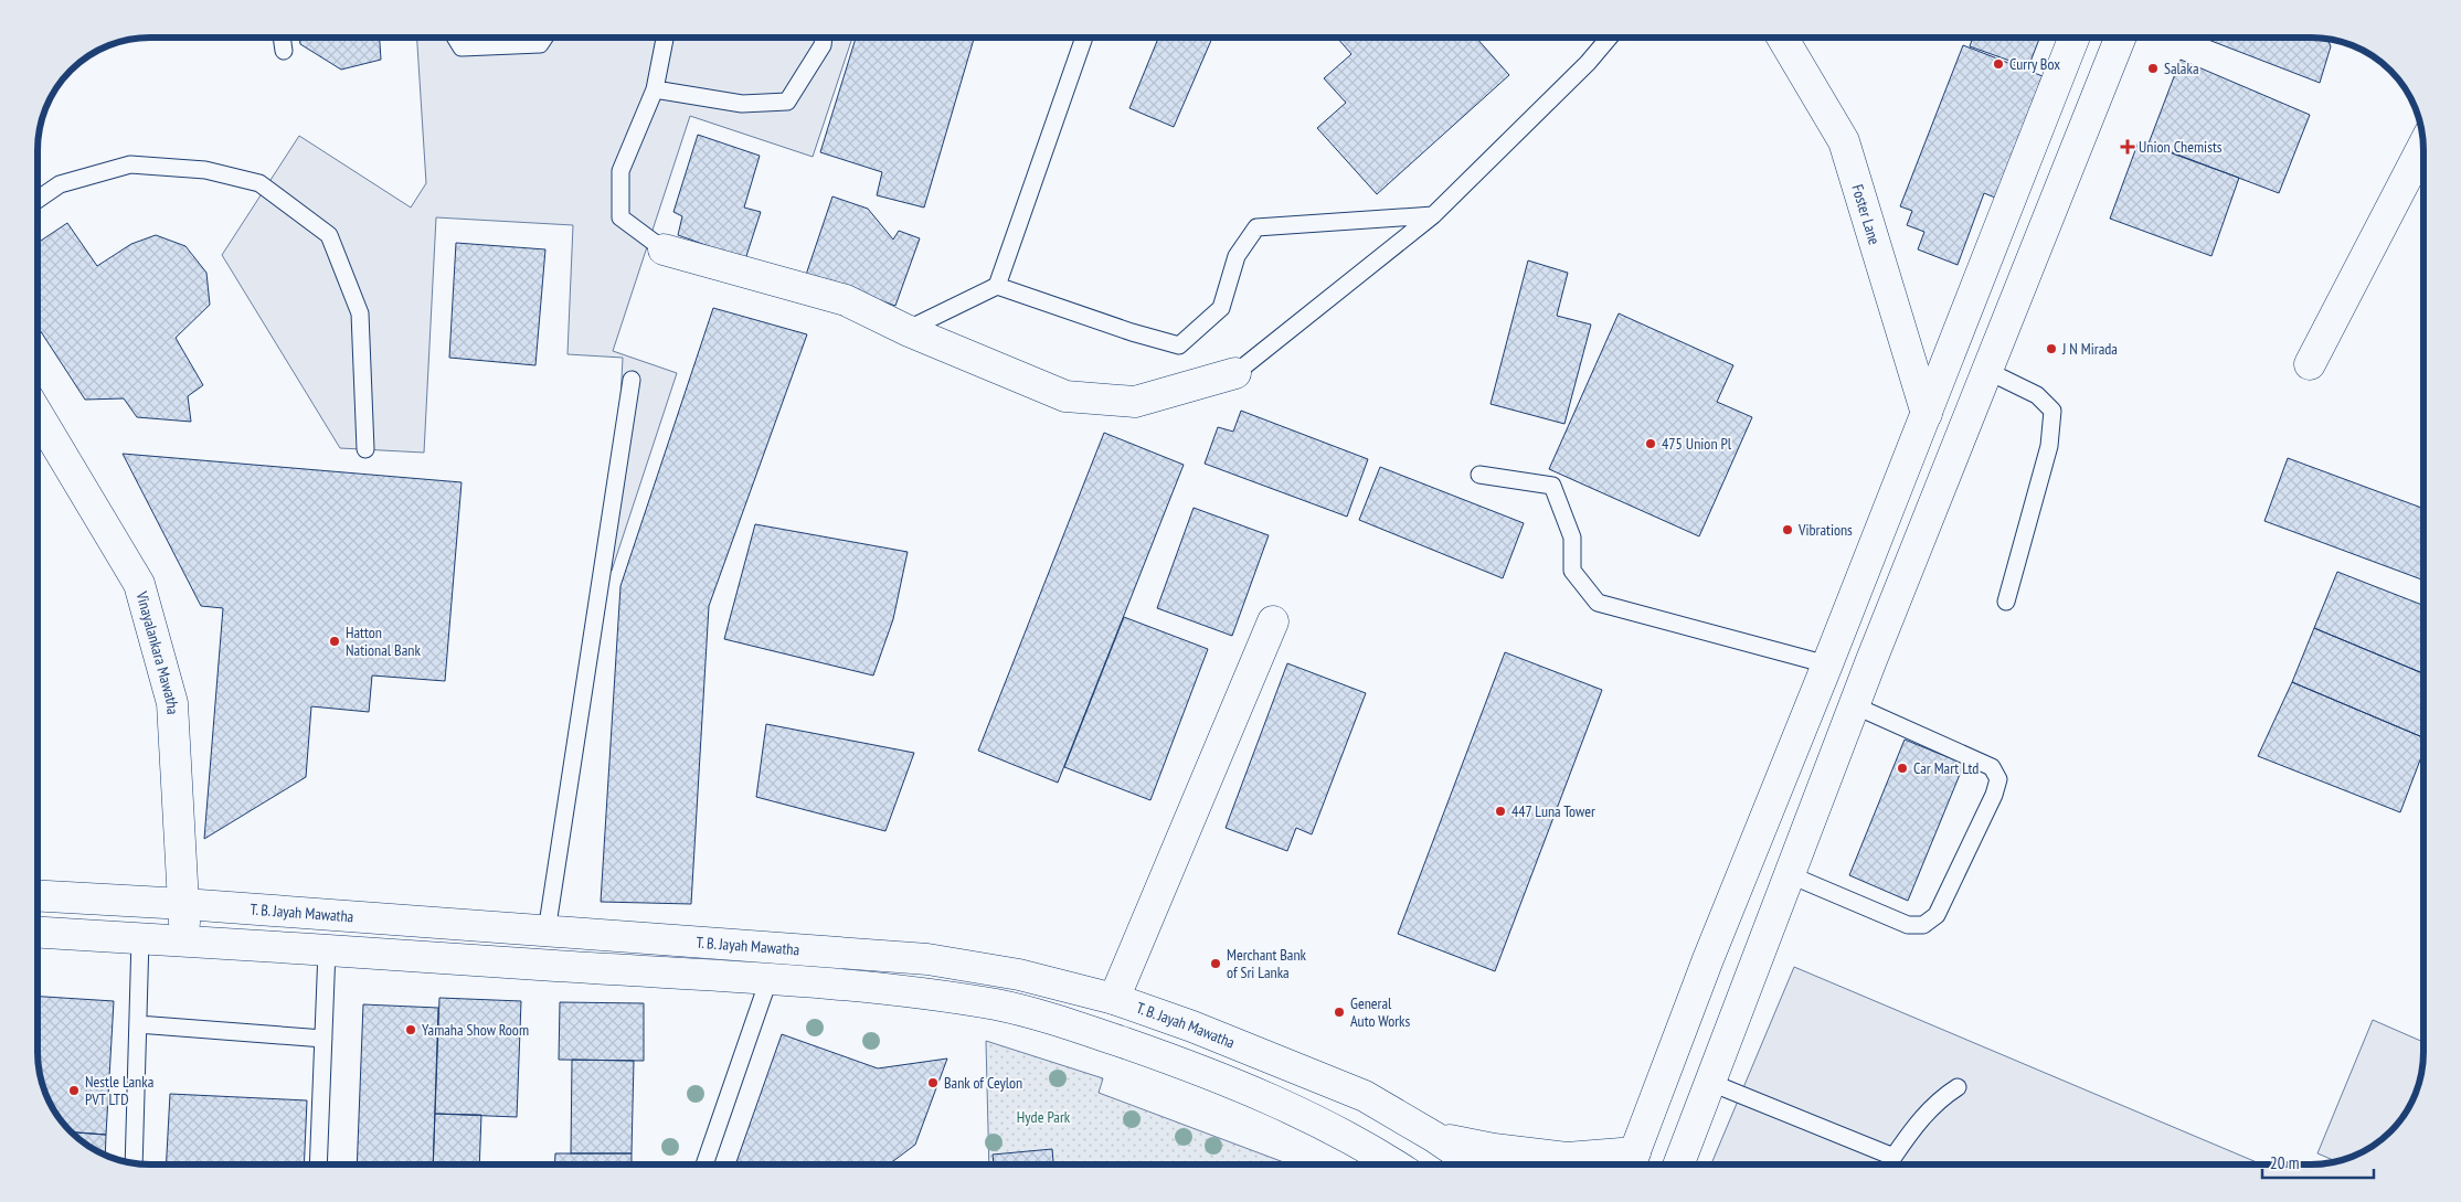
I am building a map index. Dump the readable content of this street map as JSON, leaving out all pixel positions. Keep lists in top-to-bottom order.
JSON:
{
  "streets": {
    "main road": ["Foster Lane", "Vinayalankara Mawatha", "T. B. Jayah Mawatha"]
  },
  "crossings": [
    ["Vinayalankara Mawatha", "T. B. Jayah Mawatha"]
  ],
  "parks": ["Hyde Park"],
  "places": {
    "other": [
      "Curry Box",
      "Salaka",
      "J N Mirada",
      "475 Union Pl",
      "Vibrations",
      "Hatton National Bank",
      "Car Mart Ltd",
      "447 Luna Tower",
      "Merchant Bank of Sri Lanka",
      "General Auto Works",
      "Yamaha Show Room",
      "Bank of Ceylon",
      "Nestle Lanka PVT LTD"
    ],
    "health": ["Union Chemists"]
  },
  "scale_bar": "20 m"
}
